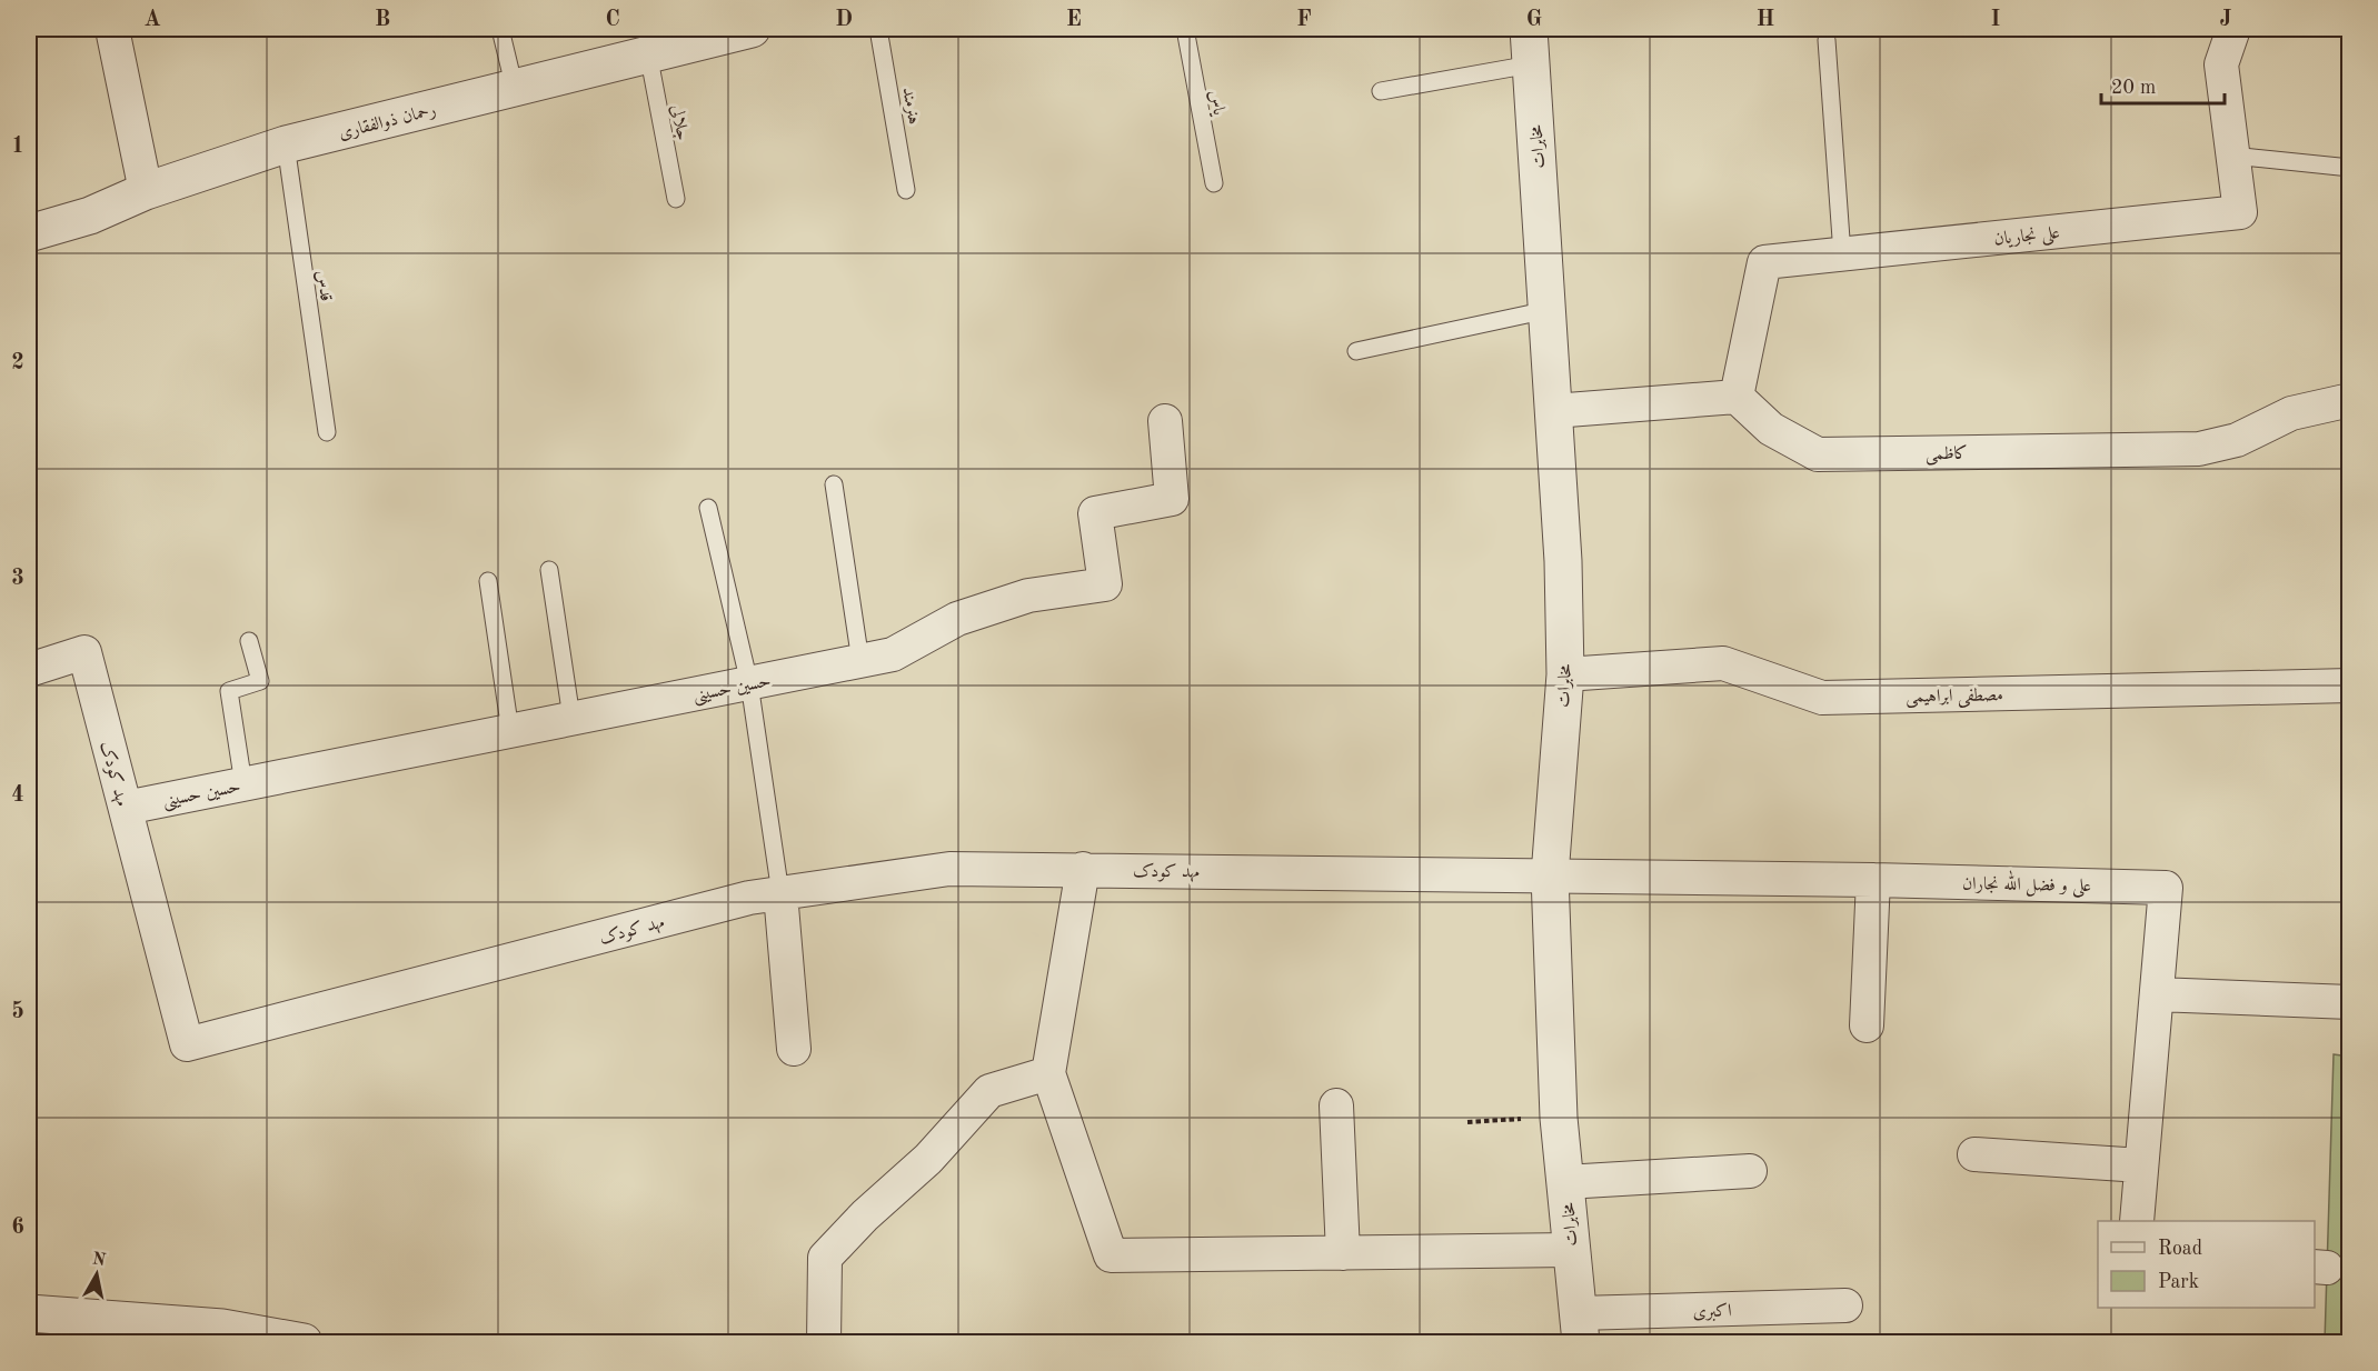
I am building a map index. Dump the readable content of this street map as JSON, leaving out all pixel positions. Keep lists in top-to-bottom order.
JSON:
{
  "streets": {
    "street": [
      "رحمان ذوالفقاری",
      "مخابرات",
      "علی نجاریان",
      "کاظمی",
      "حسین حسینی",
      "مصطفی ابراهیمی",
      "مهد کودک",
      "علی و فضل الله نجاران",
      "اکبری"
    ],
    "lane": [
      "یاس",
      "هنرمند",
      "جلالی",
      "قدس"
    ]
  },
  "crossings": [
    ["رحمان ذوالفقاری", "جلالی"],
    ["رحمان ذوالفقاری", "قدس"],
    ["مخابرات", "مصطفی ابراهیمی"],
    ["مخابرات", "مهد کودک"],
    ["مخابرات", "علی و فضل الله نجاران"],
    ["مخابرات", "اکبری"],
    ["علی نجاریان", "کاظمی"],
    ["حسین حسینی", "مهد کودک"],
    ["مهد کودک", "علی و فضل الله نجاران"]
  ],
  "legend": ["Road", "Park"],
  "scale_bar": "20 m",
  "north": "top",
  "grid": {
    "columns": [
      "A",
      "B",
      "C",
      "D",
      "E",
      "F",
      "G",
      "H",
      "I",
      "J"
    ],
    "rows": [
      "1",
      "2",
      "3",
      "4",
      "5",
      "6"
    ]
  }
}
